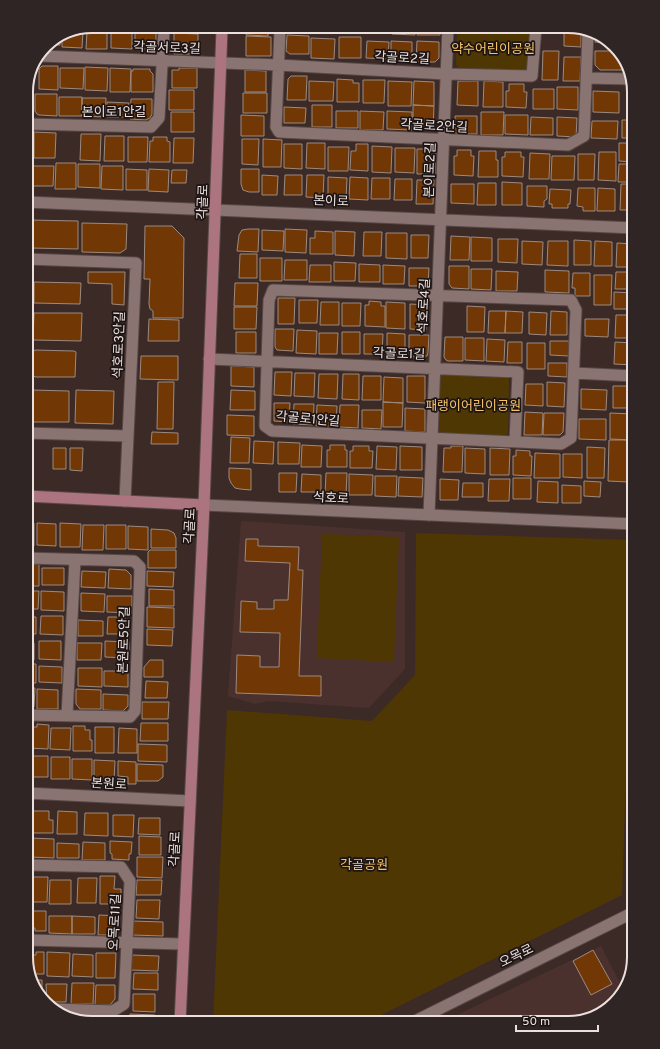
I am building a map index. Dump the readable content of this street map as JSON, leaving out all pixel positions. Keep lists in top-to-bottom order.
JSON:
{
  "streets": {
    "main road": ["각골로", "석호로"],
    "street": [
      "각골서로3길",
      "각골로2길",
      "본이로1안길",
      "각골로2안길",
      "본이로2길",
      "본이로",
      "석호로4길",
      "석호로3안길",
      "각골로1길",
      "각골로1안길",
      "본원로5안길",
      "본원로",
      "오목로11길",
      "오목로"
    ]
  },
  "crossings": [
    ["각골서로3길", "각골로2길"],
    ["각골서로3길", "본이로1안길"],
    ["각골서로3길", "각골로"],
    ["각골로2길", "각골로2안길"],
    ["각골로2길", "본이로2길"],
    ["각골로2길", "각골로"],
    ["각골로2안길", "본이로2길"],
    ["본이로2길", "본이로"],
    ["본이로2길", "석호로4길"],
    ["본이로", "각골로"],
    ["본이로", "석호로4길"],
    ["각골로", "각골로1길"],
    ["각골로", "석호로"],
    ["각골로", "본원로"],
    ["석호로4길", "각골로1길"],
    ["석호로4길", "각골로1안길"],
    ["석호로4길", "석호로"],
    ["각골로1길", "각골로1안길"]
  ],
  "parks": ["약수어린이공원", "패랭이어린이공원", "각골공원"],
  "scale_bar": "50 m"
}
